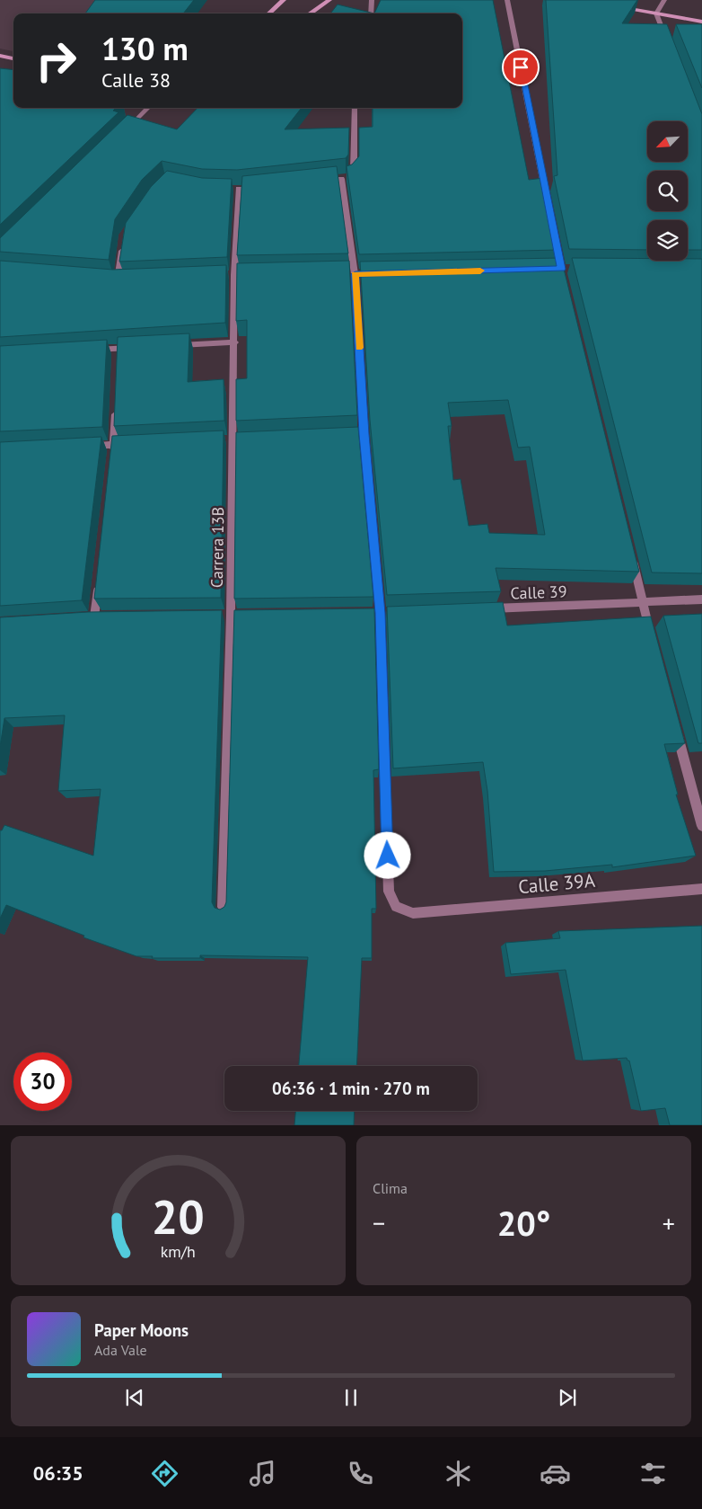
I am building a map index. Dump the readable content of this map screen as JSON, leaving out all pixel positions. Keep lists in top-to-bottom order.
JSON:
{
  "streets": {
    "street": ["Carrera 13B", "Calle 39", "Calle 39A"]
  },
  "north": "bottom left",
  "page": {
    "turn": ["130 m", "Calle 38"],
    "limit": "30",
    "trip": "06:36 · 1 min · 270 m",
    "tile": "Clima",
    "heat": ["−", "20°", "+"],
    "song": ["Paper Moons", "Ada Vale"],
    "tabs": "06:35",
    "gauge": ["20", "km/h"]
  }
}
